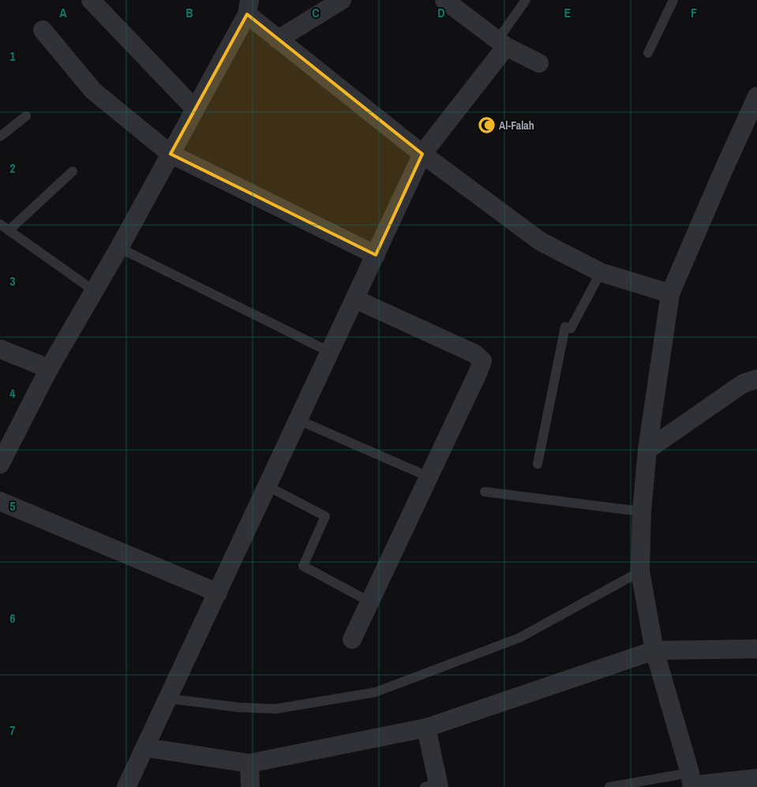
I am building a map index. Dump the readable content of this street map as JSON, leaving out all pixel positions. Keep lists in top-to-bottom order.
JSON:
{
  "places": {
    "mosque": ["Al-Falah"]
  },
  "grid": {
    "columns": [
      "A",
      "B",
      "C",
      "D",
      "E",
      "F"
    ],
    "rows": [
      "1",
      "2",
      "3",
      "4",
      "5",
      "6",
      "7"
    ]
  }
}
